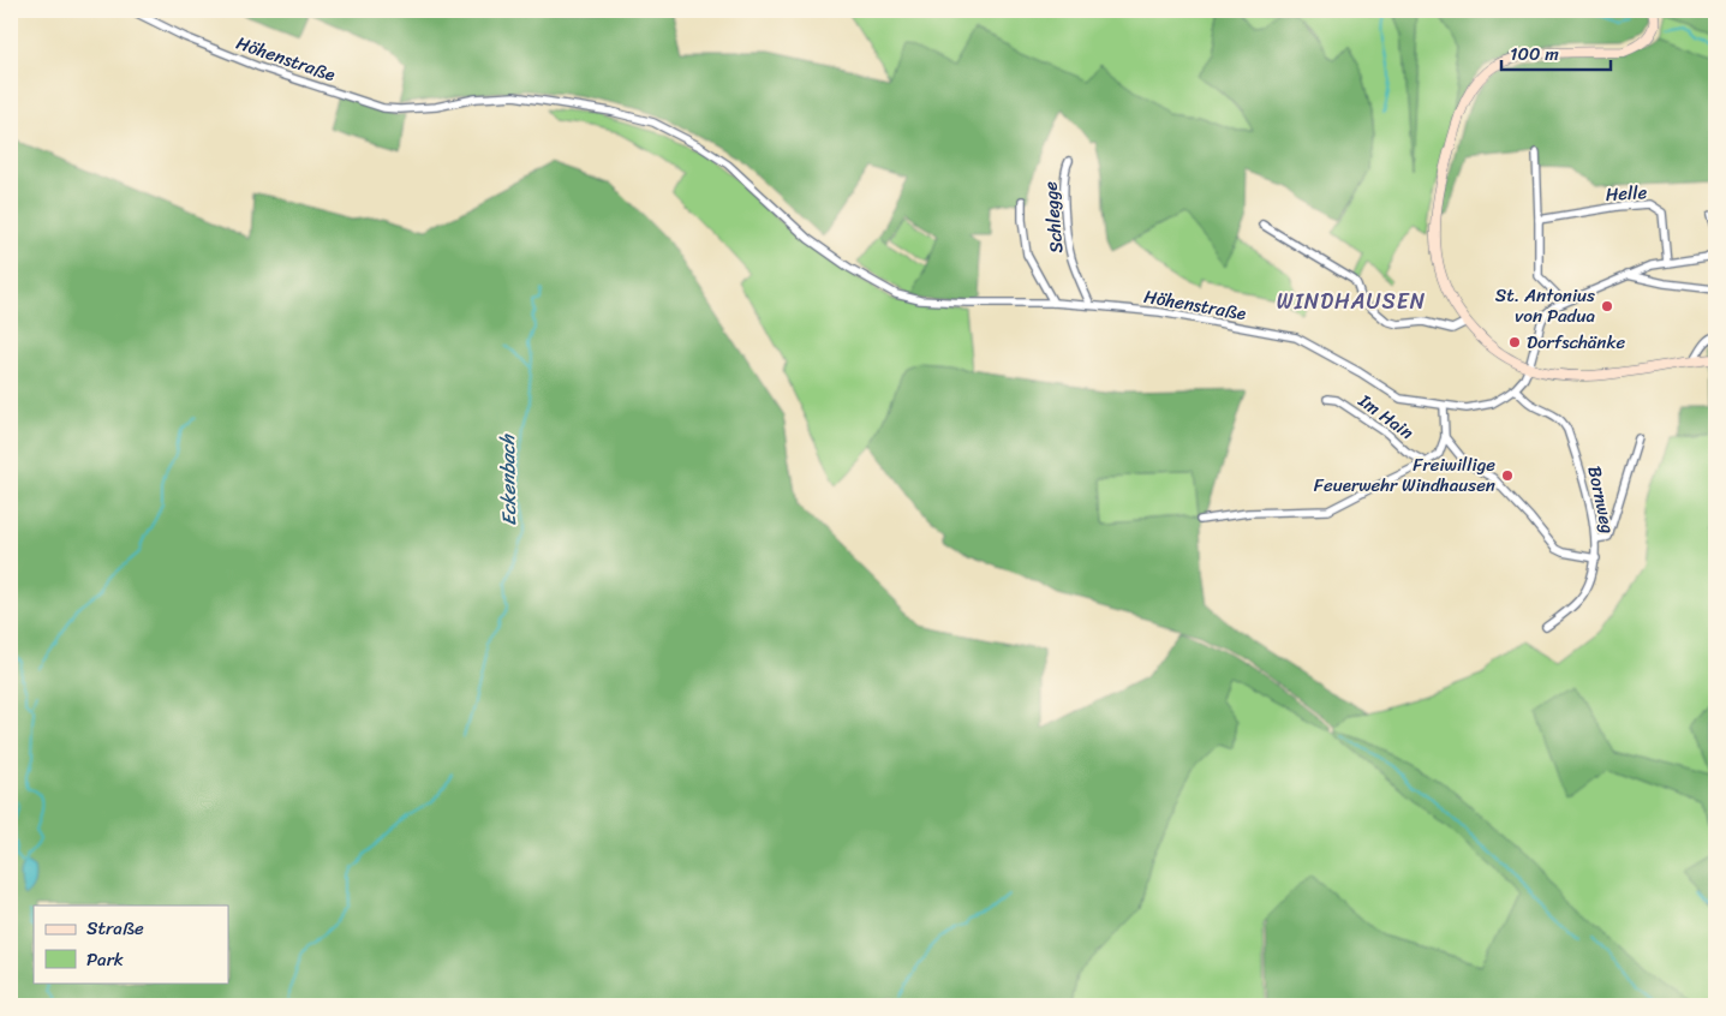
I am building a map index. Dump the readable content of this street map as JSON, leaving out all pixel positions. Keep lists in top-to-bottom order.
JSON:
{
  "streets": {
    "street": [
      "Höhenstraße",
      "Helle",
      "Schlegge",
      "Im Hain",
      "Bornweg"
    ]
  },
  "crossings": [
    ["Höhenstraße", "Schlegge"],
    ["Höhenstraße", "Bornweg"]
  ],
  "districts": ["WINDHAUSEN"],
  "water": ["Eckenbach"],
  "places": ["St. Antonius von Padua", "Dorfschänke", "Freiwillige Feuerwehr Windhausen"],
  "legend": ["Straße", "Park"],
  "scale_bar": "100 m"
}
